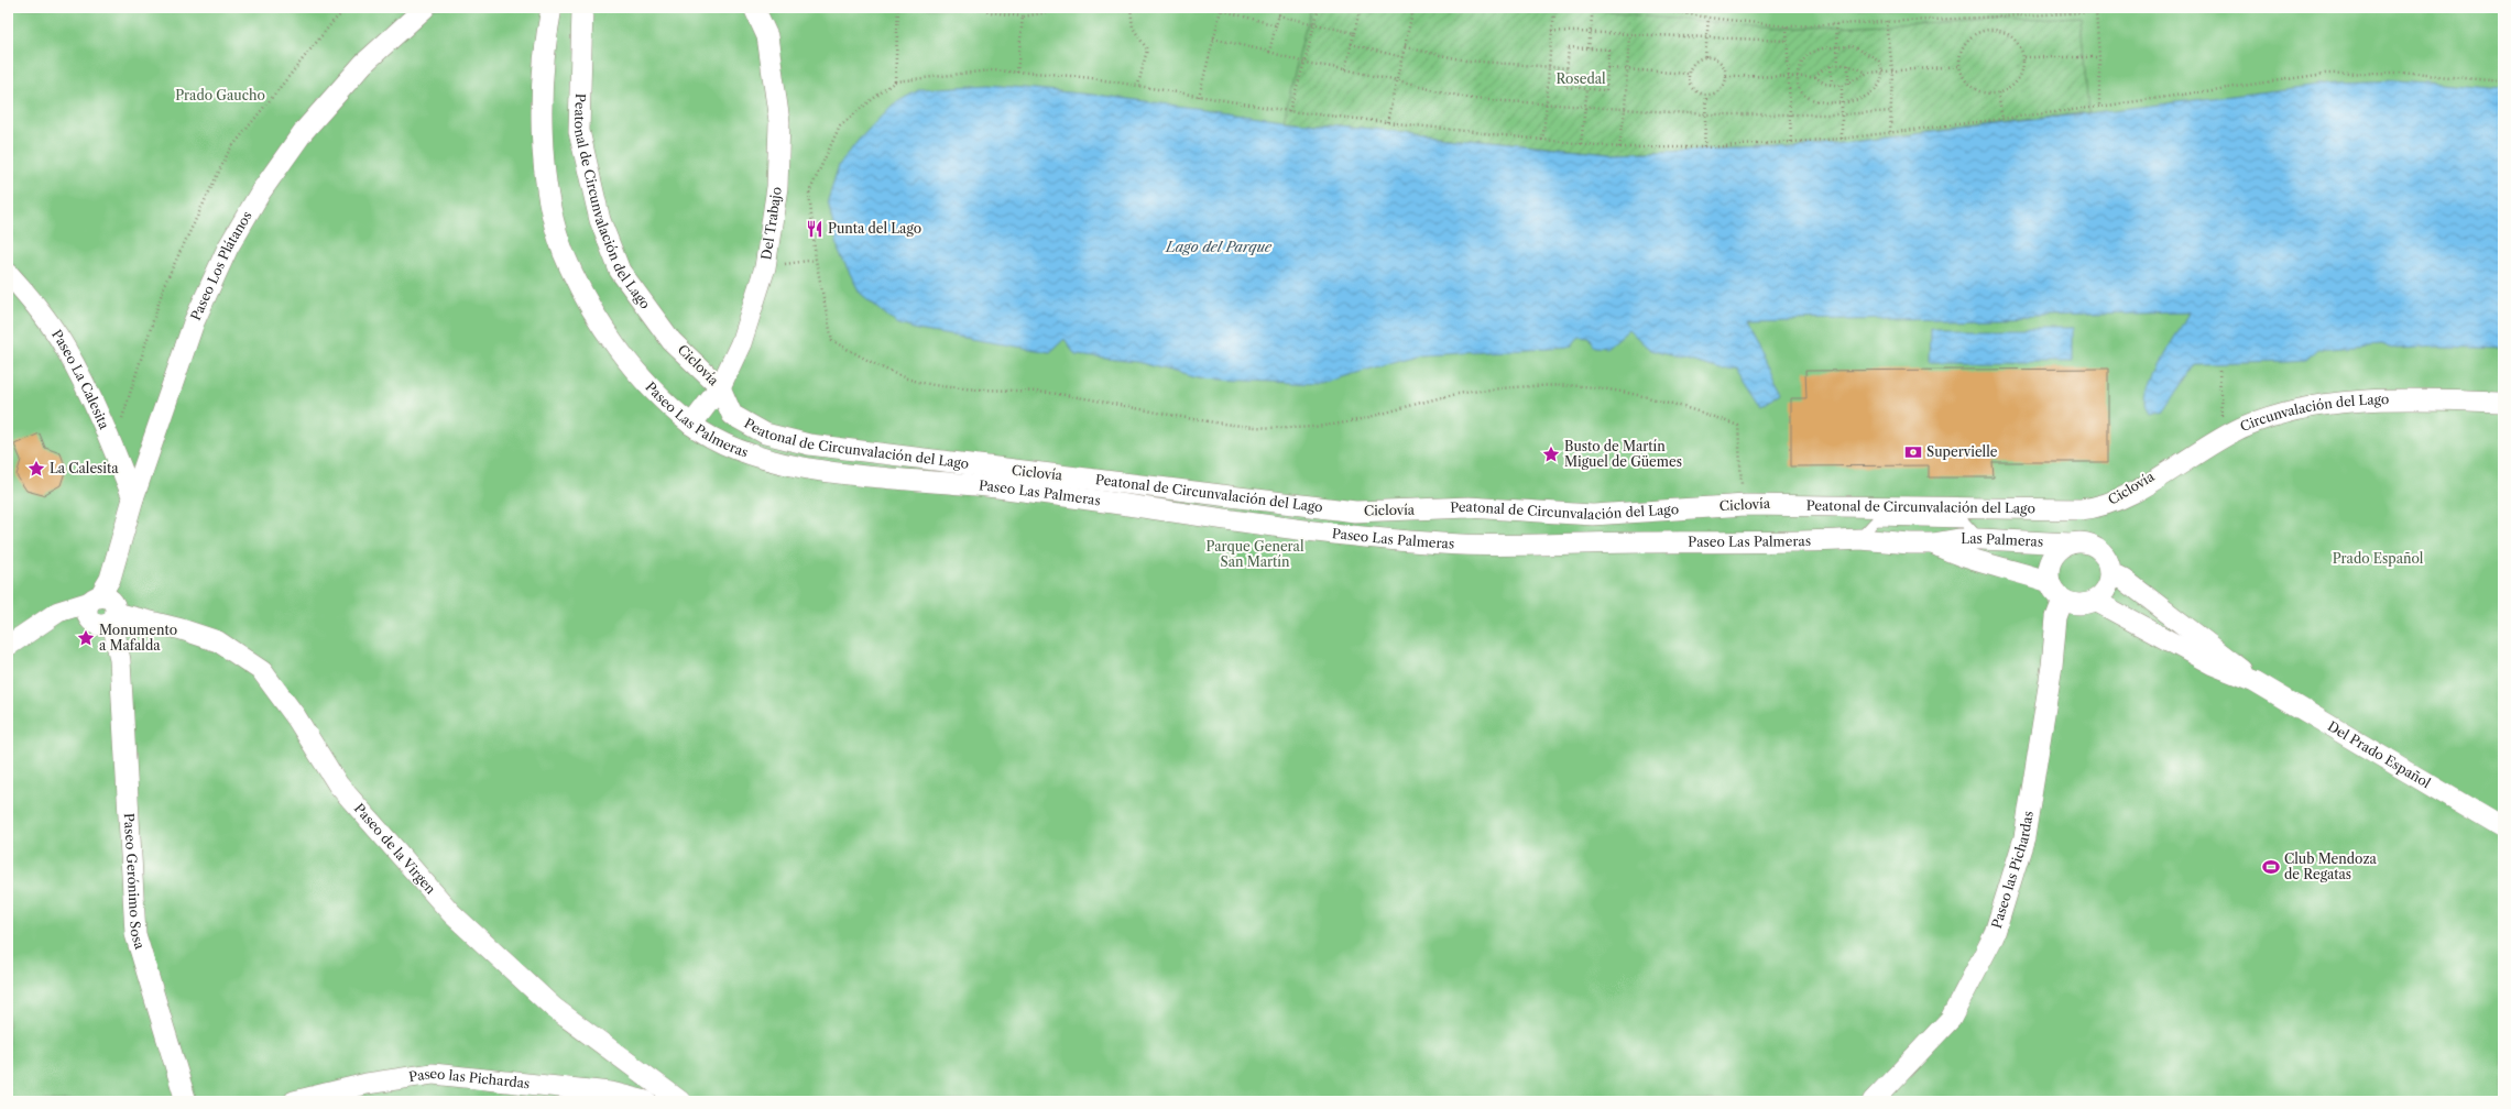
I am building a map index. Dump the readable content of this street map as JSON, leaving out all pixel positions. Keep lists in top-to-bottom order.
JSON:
{
  "streets": {
    "street": [
      "Peatonal de Circunvalación del Lago",
      "Del Trabajo",
      "Paseo Los Plátanos",
      "Paseo La Calesita",
      "Circunvalación del Lago",
      "Paseo Las Palmeras",
      "Las Palmeras",
      "Del Prado Español",
      "Paseo de la Virgen",
      "Paseo las Pichardas",
      "Paseo Gerónimo Sosa"
    ]
  },
  "crossings": [
    ["Peatonal de Circunvalación del Lago", "Del Trabajo"],
    ["Peatonal de Circunvalación del Lago", "Circunvalación del Lago"],
    ["Del Trabajo", "Paseo Las Palmeras"],
    ["Paseo Los Plátanos", "Paseo La Calesita"],
    ["Paseo Los Plátanos", "Paseo de la Virgen"],
    ["Paseo Los Plátanos", "Paseo Gerónimo Sosa"],
    ["Paseo Las Palmeras", "Las Palmeras"],
    ["Las Palmeras", "Del Prado Español"],
    ["Las Palmeras", "Paseo las Pichardas"],
    ["Del Prado Español", "Paseo las Pichardas"],
    ["Paseo de la Virgen", "Paseo Gerónimo Sosa"]
  ],
  "water": ["Lago del Parque"],
  "parks": [
    "Rosedal",
    "Prado Gaucho",
    "Parque General San Martín",
    "Prado Español"
  ],
  "places": {
    "restaurant": ["Punta del Lago"],
    "bank": ["Supervielle"],
    "place": ["Busto de Martín Miguel de Güemes", "La Calesita", "Monumento a Mafalda"],
    "sports": ["Club Mendoza de Regatas"]
  }
}
